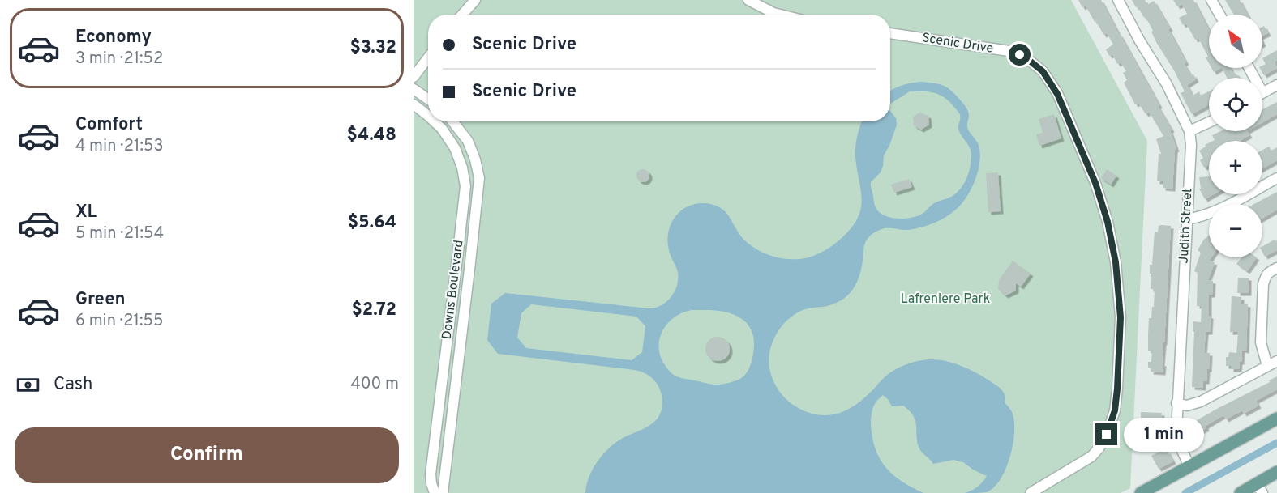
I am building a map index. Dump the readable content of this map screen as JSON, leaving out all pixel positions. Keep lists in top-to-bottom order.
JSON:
{
  "streets": {
    "street": ["Scenic Drive", "Judith Street", "Downs Boulevard"]
  },
  "parks": ["Lafreniere Park"],
  "north": "top left",
  "page": {
    "list": [
      {
        "name": "Economy",
        "note": "3 min · 21:52",
        "value": "$3.32"
      },
      {
        "name": "Comfort",
        "note": "4 min · 21:53",
        "value": "$4.48"
      },
      {
        "name": "XL",
        "note": "5 min · 21:54",
        "value": "$5.64"
      },
      {
        "name": "Green",
        "note": "6 min · 21:55",
        "value": "$2.72"
      }
    ],
    "map_buttons": ["+", "−"],
    "banner": ["Scenic Drive", "Scenic Drive"],
    "pay": ["Cash", "400 m"],
    "buttons": "Confirm",
    "bubble": "1 min"
  }
}
